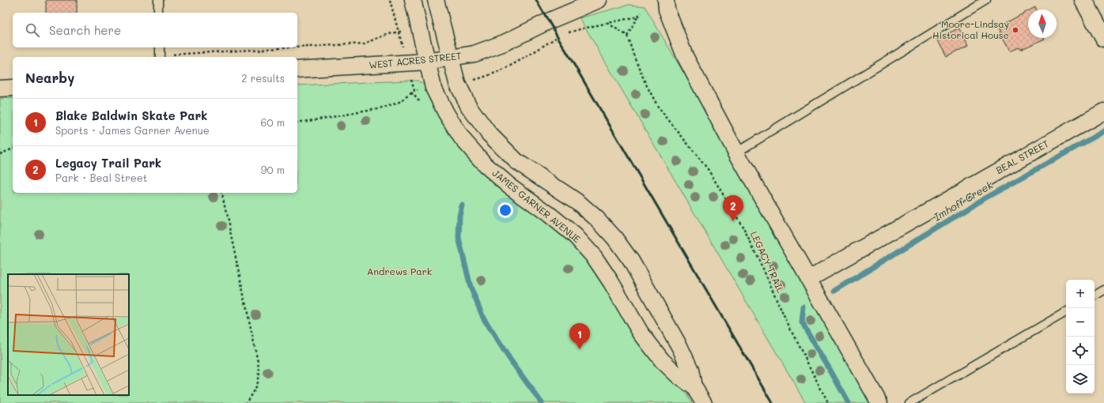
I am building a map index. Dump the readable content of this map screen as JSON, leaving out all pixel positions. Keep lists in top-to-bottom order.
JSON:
{
  "streets": {
    "street": ["WEST ACRES STREET", "BEAL STREET", "JAMES GARNER AVENUE"],
    "path": ["LEGACY TRAIL"]
  },
  "crossings": [
    ["WEST ACRES STREET", "JAMES GARNER AVENUE"]
  ],
  "water": ["Imhoff Creek"],
  "parks": ["Andrews Park"],
  "places": ["Moore-Lindsay Historical House"],
  "north": "top",
  "page": {
    "search": "Search here",
    "heading": ["Nearby", "2 results"],
    "list": [
      {
        "mark": "1",
        "name": "Blake Baldwin Skate Park",
        "note": "Sports · James Garner Avenue",
        "value": "60 m"
      },
      {
        "mark": "2",
        "name": "Legacy Trail Park",
        "note": "Park · Beal Street",
        "value": "90 m"
      }
    ],
    "pins": ["2", "1"],
    "map_buttons": ["+", "−"]
  }
}
